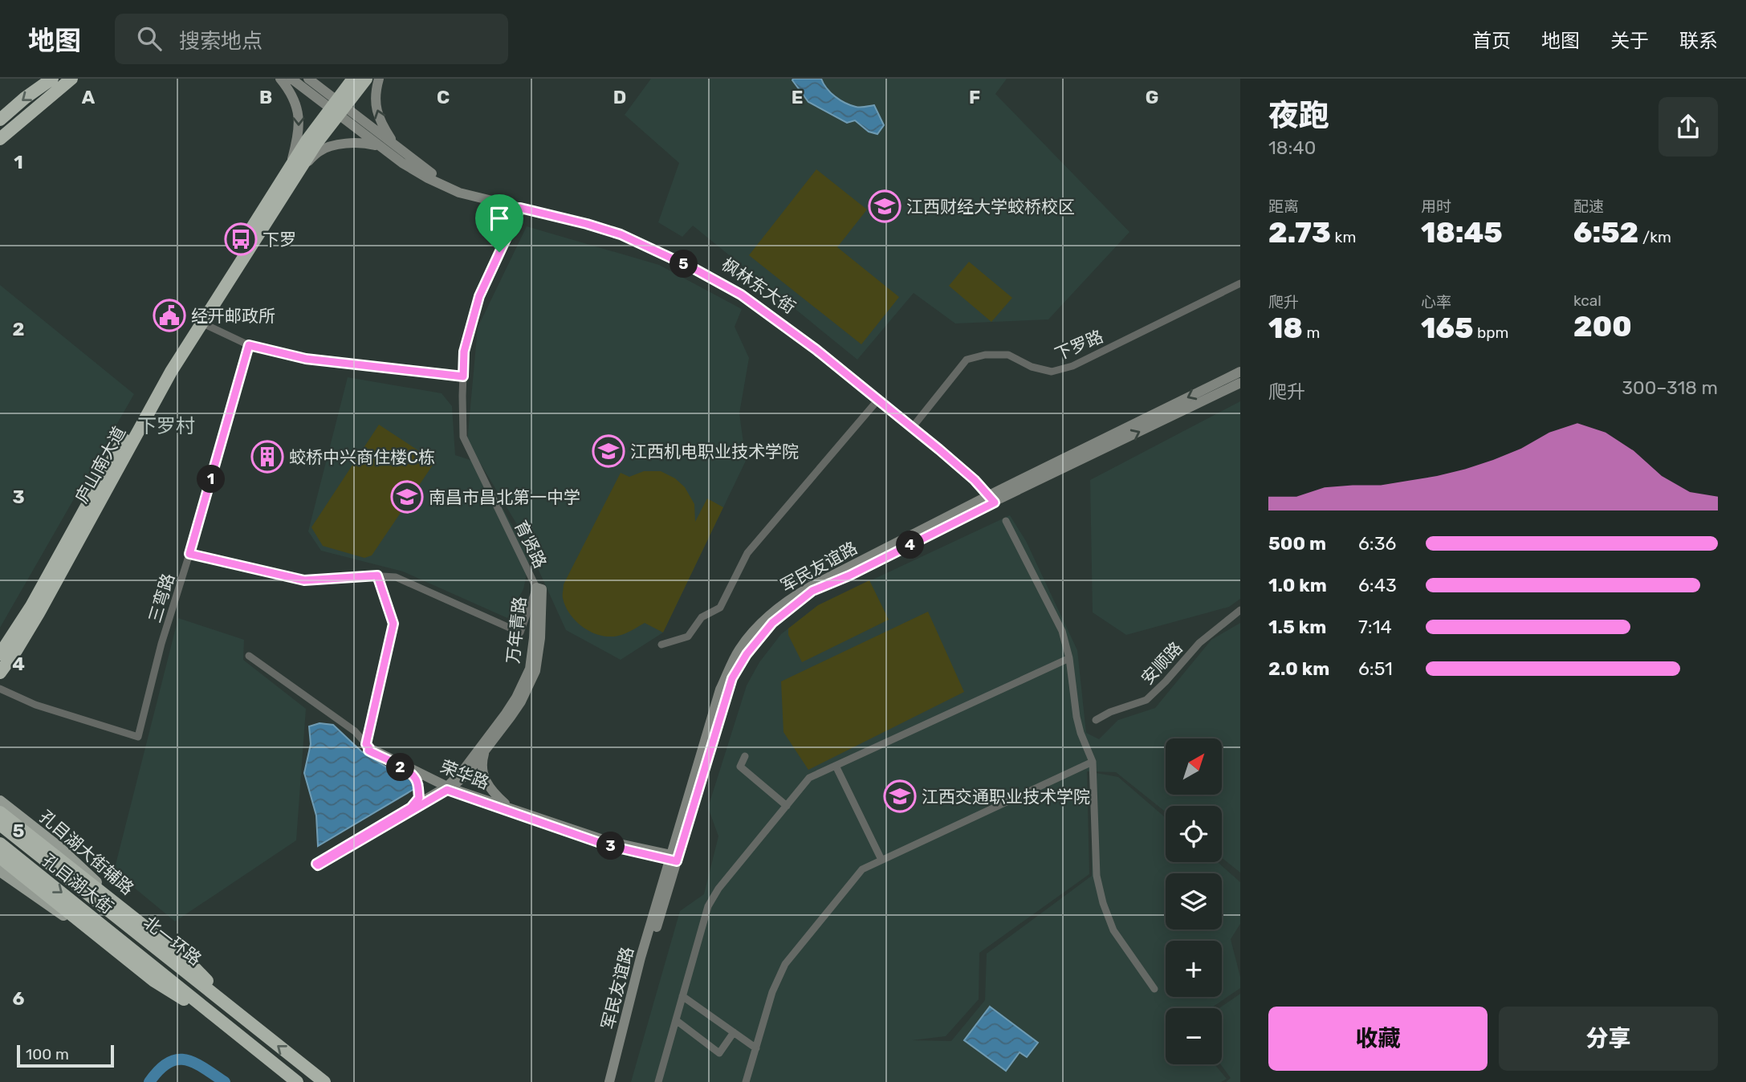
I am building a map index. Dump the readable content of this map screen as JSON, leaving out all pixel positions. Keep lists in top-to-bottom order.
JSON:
{
  "streets": {
    "highway": ["庐山南大道", "孔目湖大街", "北一环路"],
    "main road": ["孔目湖大街辅路"],
    "street": [
      "枫林东大街",
      "下罗路",
      "育贤路",
      "军民友谊路",
      "三弯路",
      "万年青路",
      "安顺路",
      "荣华路"
    ]
  },
  "crossings": [
    ["枫林东大街", "下罗路"],
    ["枫林东大街", "庐山南大道"],
    ["枫林东大街", "育贤路"],
    ["枫林东大街", "军民友谊路"],
    ["育贤路", "三弯路"],
    ["育贤路", "万年青路"],
    ["军民友谊路", "荣华路"],
    ["万年青路", "荣华路"]
  ],
  "districts": ["下罗村"],
  "places": {
    "school or university": [
      "江西财经大学蛟桥校区",
      "江西机电职业技术学院",
      "南昌市昌北第一中学",
      "江西交通职业技术学院"
    ],
    "bus stop": ["下罗"],
    "public building": ["经开邮政所"],
    "building": ["蛟桥中兴商住楼C栋"]
  },
  "scale_bar": "100 m",
  "north": "top right",
  "page": {
    "header": "地图",
    "search": "搜索地点",
    "nav": [
      "首页",
      "地图",
      "关于",
      "联系"
    ],
    "heading": ["夜跑", "18:40"],
    "stats": [
      ["距离", "2.73 km"],
      ["用时", "18:45"],
      ["配速", "6:52 /km"],
      ["爬升", "18 m"],
      ["心率", "165 bpm"],
      ["kcal", "200"]
    ],
    "pins": [
      "5",
      "1",
      "4",
      "2",
      "3"
    ],
    "chart": ["爬升", "300–318 m"],
    "list": [
      {
        "name": "500 m",
        "note": "6:36"
      },
      {
        "name": "1.0 km",
        "note": "6:43"
      },
      {
        "name": "1.5 km",
        "note": "7:14"
      },
      {
        "name": "2.0 km",
        "note": "6:51"
      }
    ],
    "map_buttons": ["+", "−"],
    "buttons": ["收藏", "分享"],
    "scale": "100 m"
  },
  "grid": {
    "columns": [
      "A",
      "B",
      "C",
      "D",
      "E",
      "F",
      "G"
    ],
    "rows": [
      "1",
      "2",
      "3",
      "4",
      "5",
      "6"
    ]
  }
}
